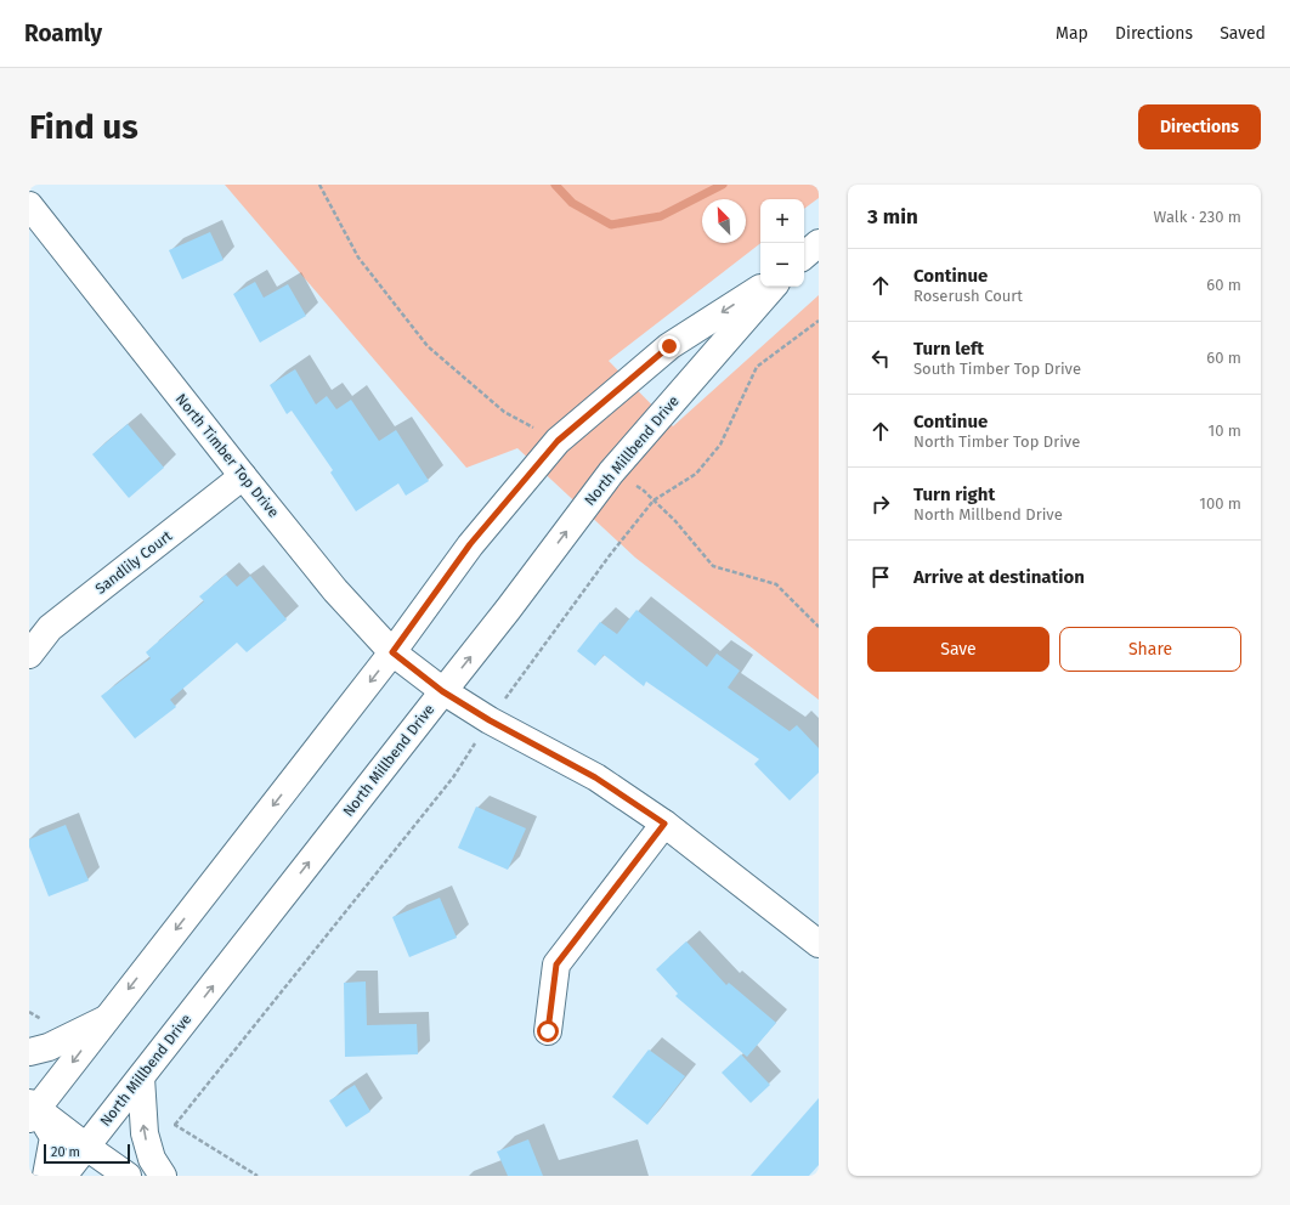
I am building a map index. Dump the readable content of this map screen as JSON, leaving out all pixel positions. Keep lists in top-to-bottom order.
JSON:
{
  "streets": {
    "street": ["North Millbend Drive", "North Timber Top Drive", "Sandlily Court"]
  },
  "crossings": [
    ["North Millbend Drive", "North Timber Top Drive"],
    ["North Timber Top Drive", "Sandlily Court"]
  ],
  "scale_bar": "20 m",
  "north": "top left",
  "page": {
    "header": "Roamly",
    "nav": ["Map", "Directions", "Saved"],
    "buttons": [
      "Directions",
      ["Save", "Share"]
    ],
    "title": "Find us",
    "heading": ["3 min", "Walk · 230 m"],
    "map_buttons": ["+", "−"],
    "list": [
      ["Continue", "Roserush Court", "60 m"],
      ["Turn left", "South Timber Top Drive", "60 m"],
      ["Continue", "North Timber Top Drive", "10 m"],
      ["Turn right", "North Millbend Drive", "100 m"],
      "Arrive at destination"
    ],
    "scale": "20 m"
  }
}
